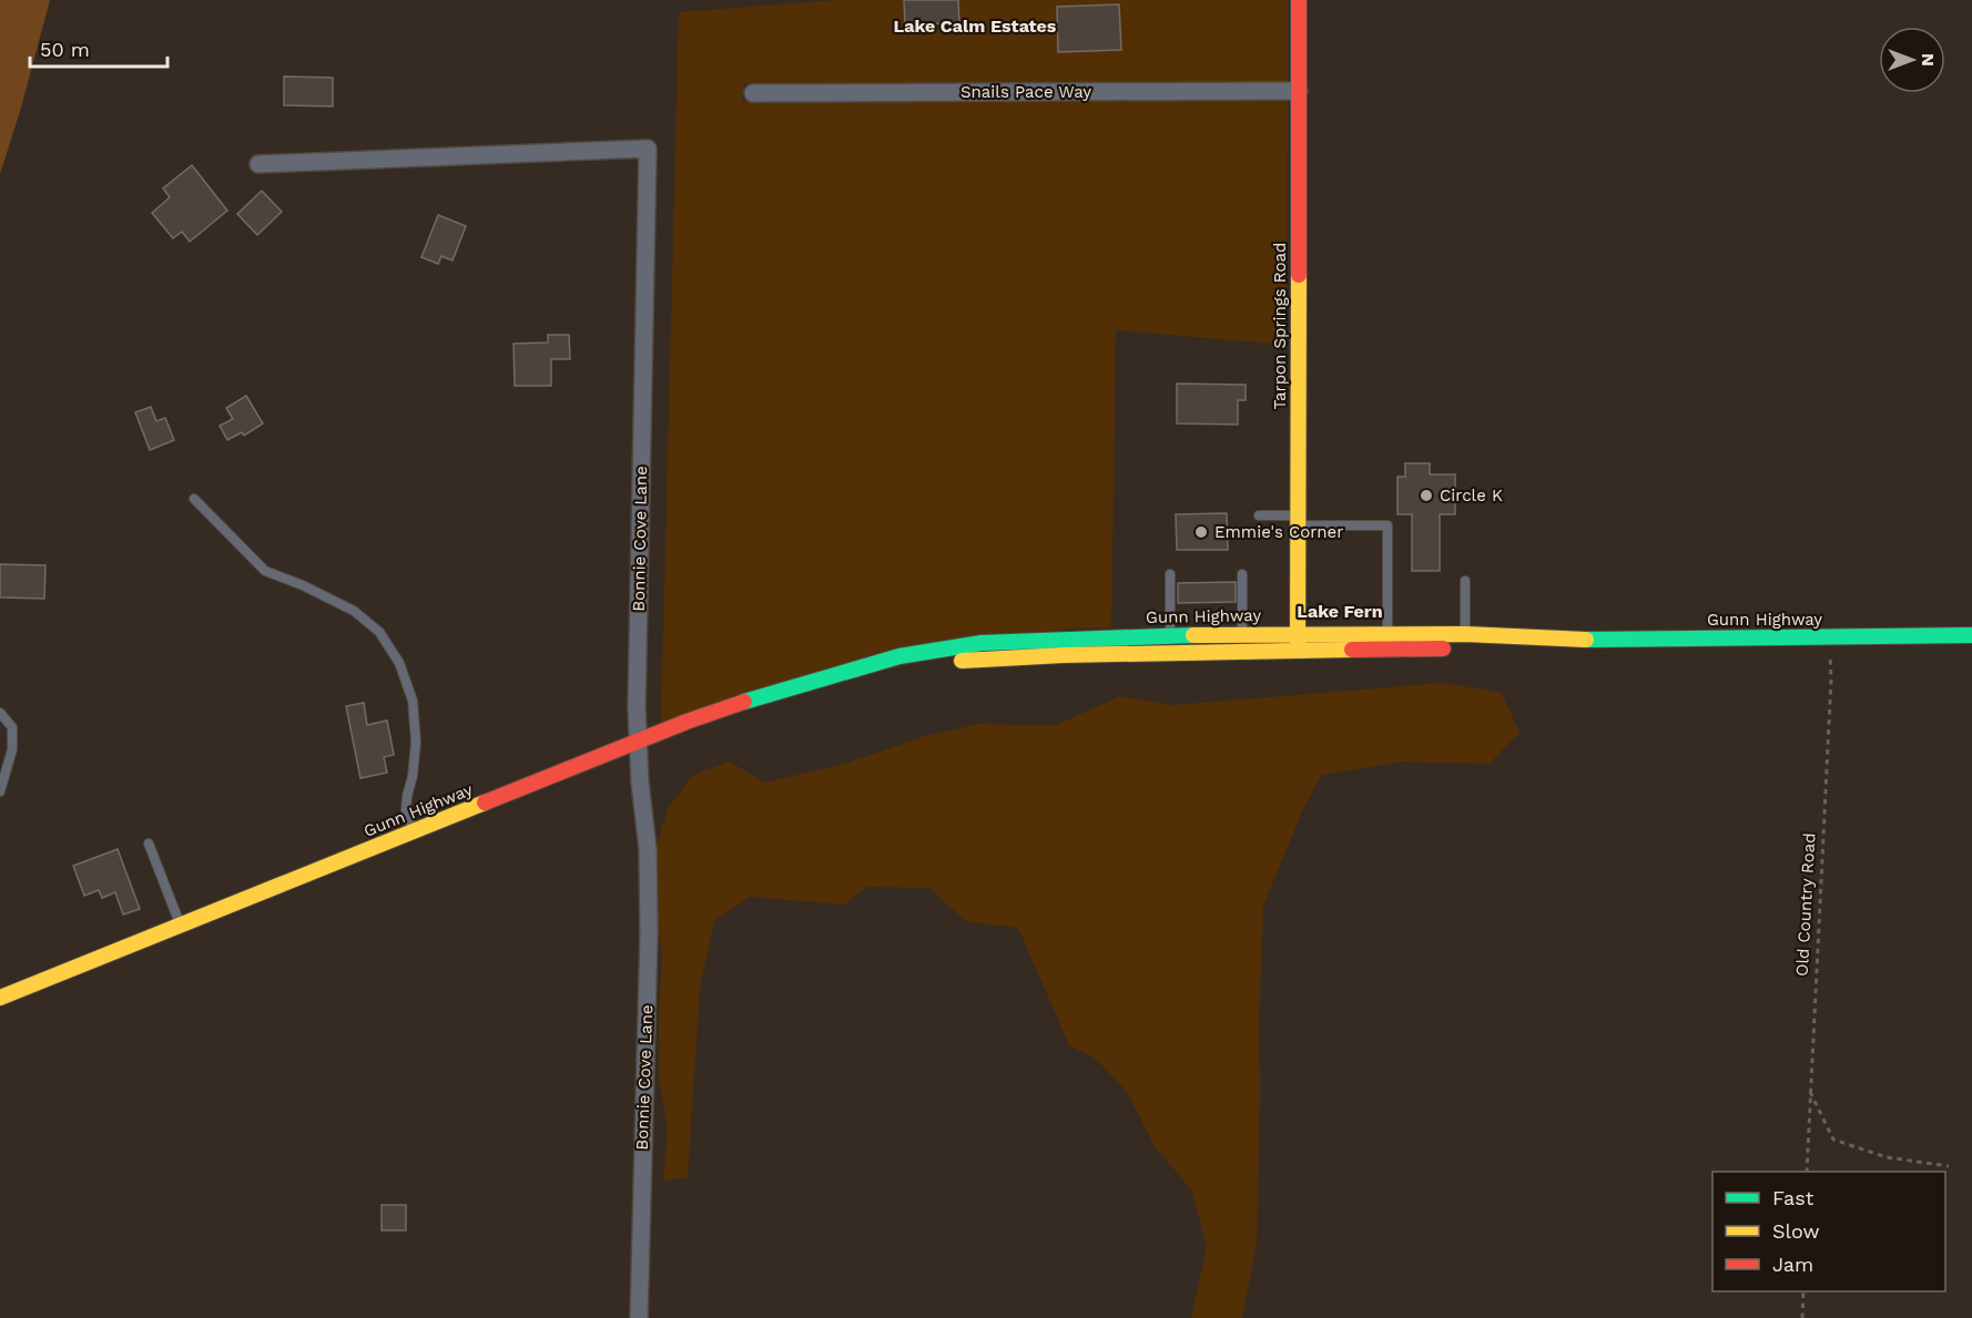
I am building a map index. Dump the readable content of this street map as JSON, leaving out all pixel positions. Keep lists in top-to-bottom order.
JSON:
{
  "streets": {
    "main road": ["Tarpon Springs Road", "Gunn Highway"],
    "street": ["Snails Pace Way", "Bonnie Cove Lane"],
    "path": ["Old Country Road"]
  },
  "crossings": [
    ["Snails Pace Way", "Tarpon Springs Road"],
    ["Tarpon Springs Road", "Gunn Highway"],
    ["Bonnie Cove Lane", "Gunn Highway"],
    ["Gunn Highway", "Old Country Road"]
  ],
  "districts": ["Lake Calm Estates", "Lake Fern"],
  "places": ["Circle K", "Emmie's Corner"],
  "legend": ["Fast", "Slow", "Jam"],
  "scale_bar": "50 m",
  "north": "right"
}
